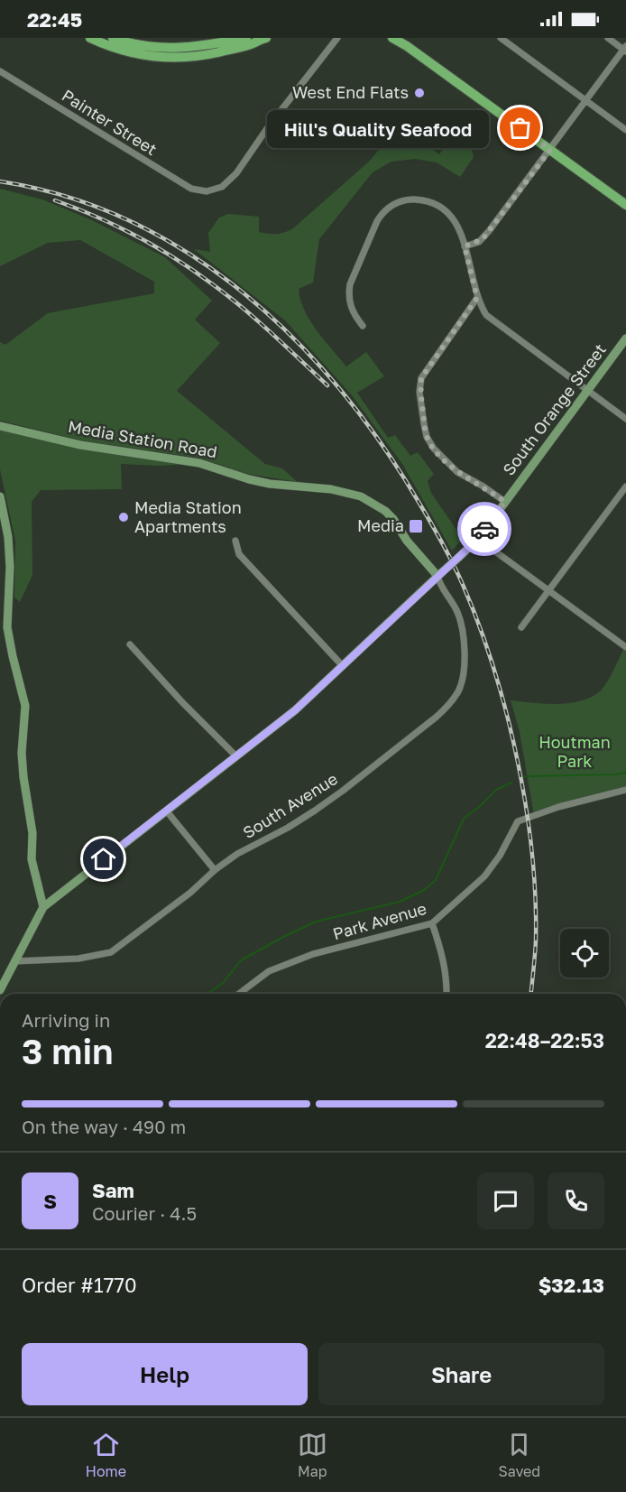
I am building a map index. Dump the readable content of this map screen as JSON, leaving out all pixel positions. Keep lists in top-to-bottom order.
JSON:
{
  "streets": {
    "main road": ["South Orange Street", "Media Station Road"],
    "street": ["Painter Street", "South Avenue", "Park Avenue"]
  },
  "crossings": [
    ["South Orange Street", "Media Station Road"],
    ["South Orange Street", "South Avenue"],
    ["Media Station Road", "South Avenue"]
  ],
  "parks": ["Houtman Park"],
  "places": {
    "other": ["West End Flats", "Hill's Quality Seafood", "Media Station Apartments"],
    "transit": ["Media"]
  },
  "page": {
    "status": "22:45",
    "bubble": "Hill's Quality Seafood",
    "heading": ["3 min", "Arriving in", "22:48–22:53"],
    "panel": [
      "Sam",
      "Courier · 4.5",
      "Order #1770",
      "$32.13"
    ],
    "bar": "On the way · 490 m",
    "round": "S",
    "buttons": ["Help", "Share"],
    "tabs": ["Home", "Map", "Saved"]
  }
}
